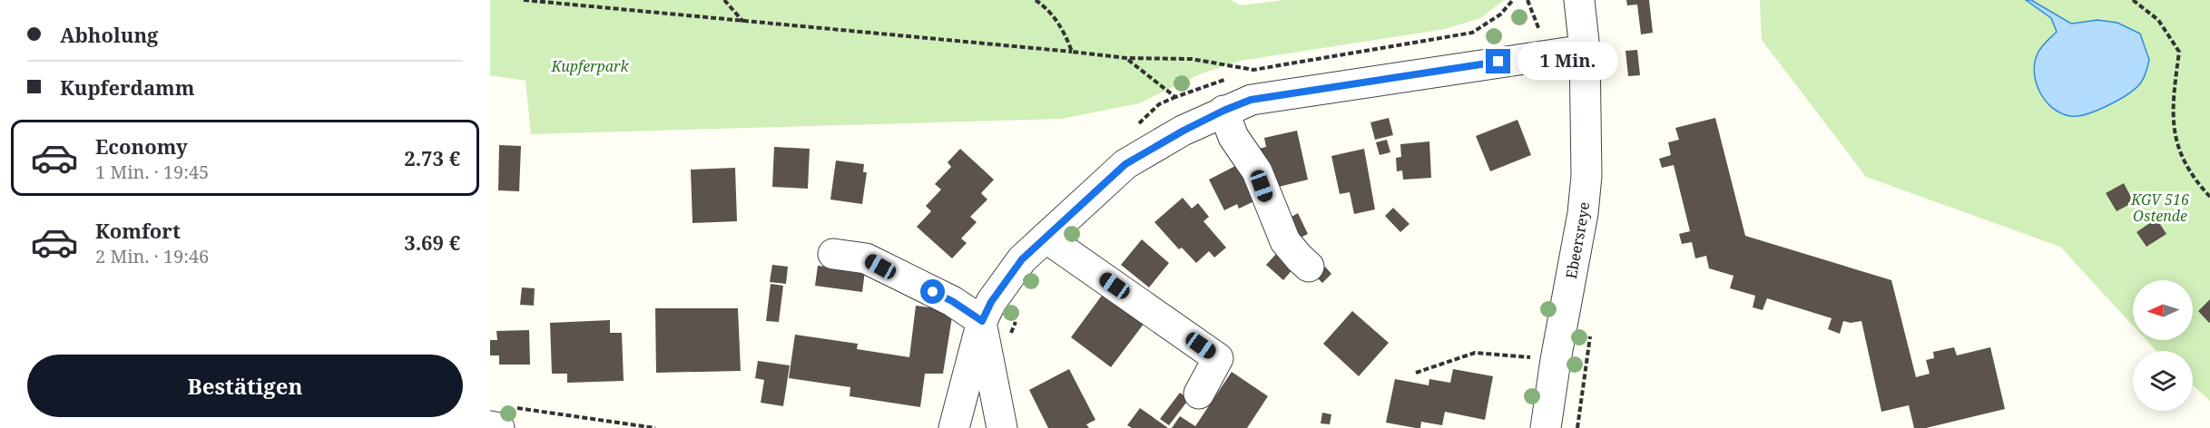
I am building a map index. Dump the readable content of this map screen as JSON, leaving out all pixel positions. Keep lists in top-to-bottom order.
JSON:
{
  "streets": {
    "street": ["Ebeersreye"]
  },
  "parks": ["Kupferpark", "KGV 516 Ostende"],
  "north": "left",
  "page": {
    "banner": ["Abholung", "Kupferdamm"],
    "bubble": "1 Min.",
    "list": [
      {
        "name": "Economy",
        "note": "1 Min. · 19:45",
        "value": "2.73 €"
      },
      {
        "name": "Komfort",
        "note": "2 Min. · 19:46",
        "value": "3.69 €"
      }
    ],
    "buttons": "Bestätigen"
  }
}
